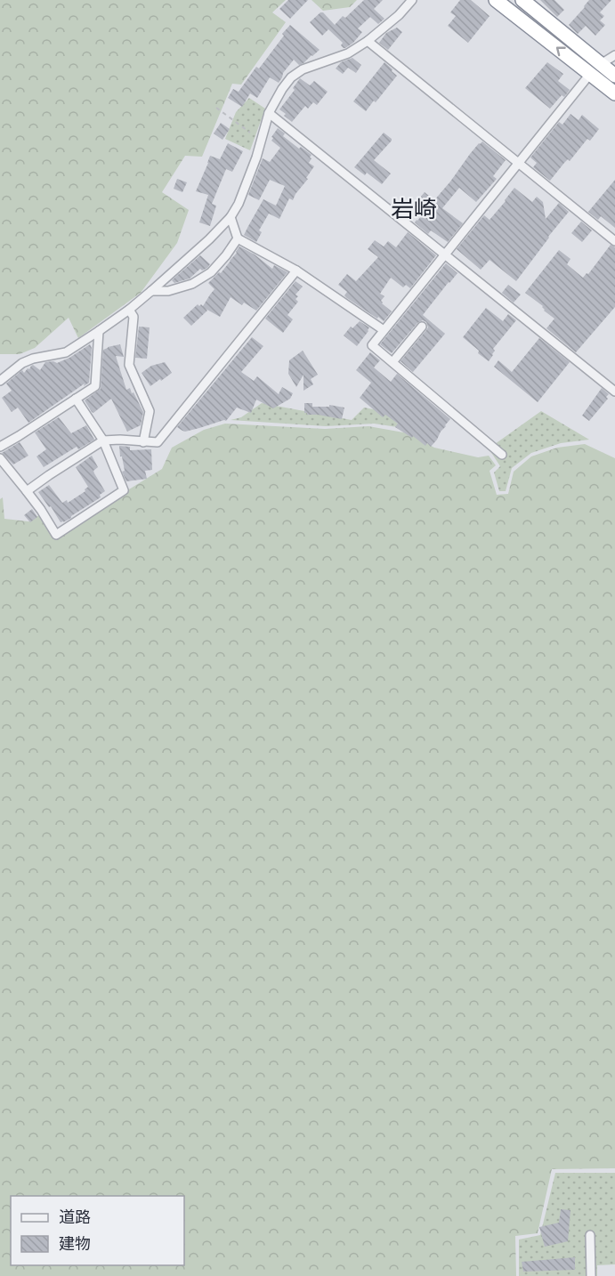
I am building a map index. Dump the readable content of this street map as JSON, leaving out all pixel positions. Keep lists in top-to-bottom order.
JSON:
{
  "districts": ["岩崎"],
  "legend": ["道路", "建物"]
}
